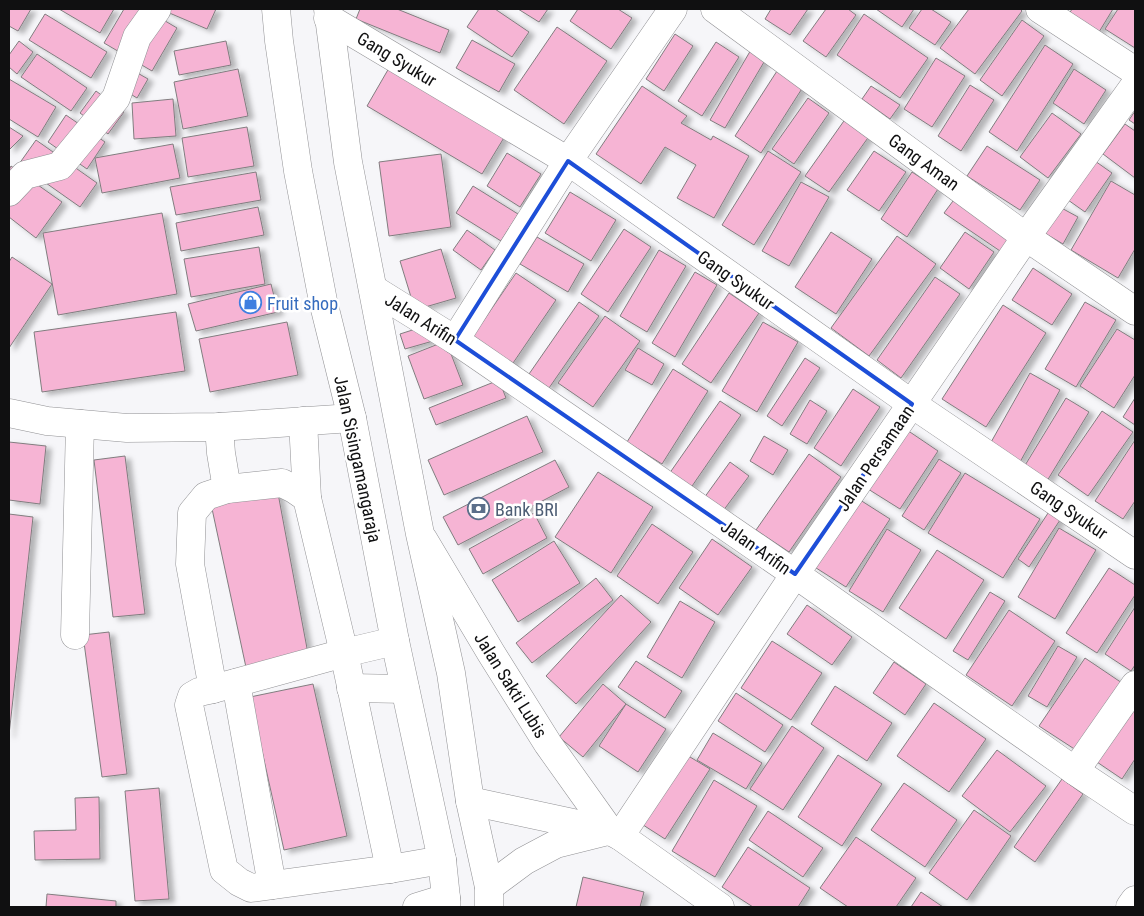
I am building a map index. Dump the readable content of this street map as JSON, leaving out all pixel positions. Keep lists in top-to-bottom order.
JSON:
{
  "streets": {
    "street": [
      "Gang Syukur",
      "Gang Aman",
      "Jalan Arifin",
      "Jalan Persamaan",
      "Jalan Sisingamangaraja",
      "Jalan Sakti Lubis"
    ]
  },
  "crossings": [
    ["Gang Syukur", "Jalan Persamaan"],
    ["Gang Aman", "Jalan Persamaan"],
    ["Jalan Arifin", "Jalan Persamaan"],
    ["Jalan Persamaan", "Jalan Sakti Lubis"]
  ],
  "places": {
    "shop": ["Fruit shop"],
    "bank": ["Bank BRI"]
  }
}
